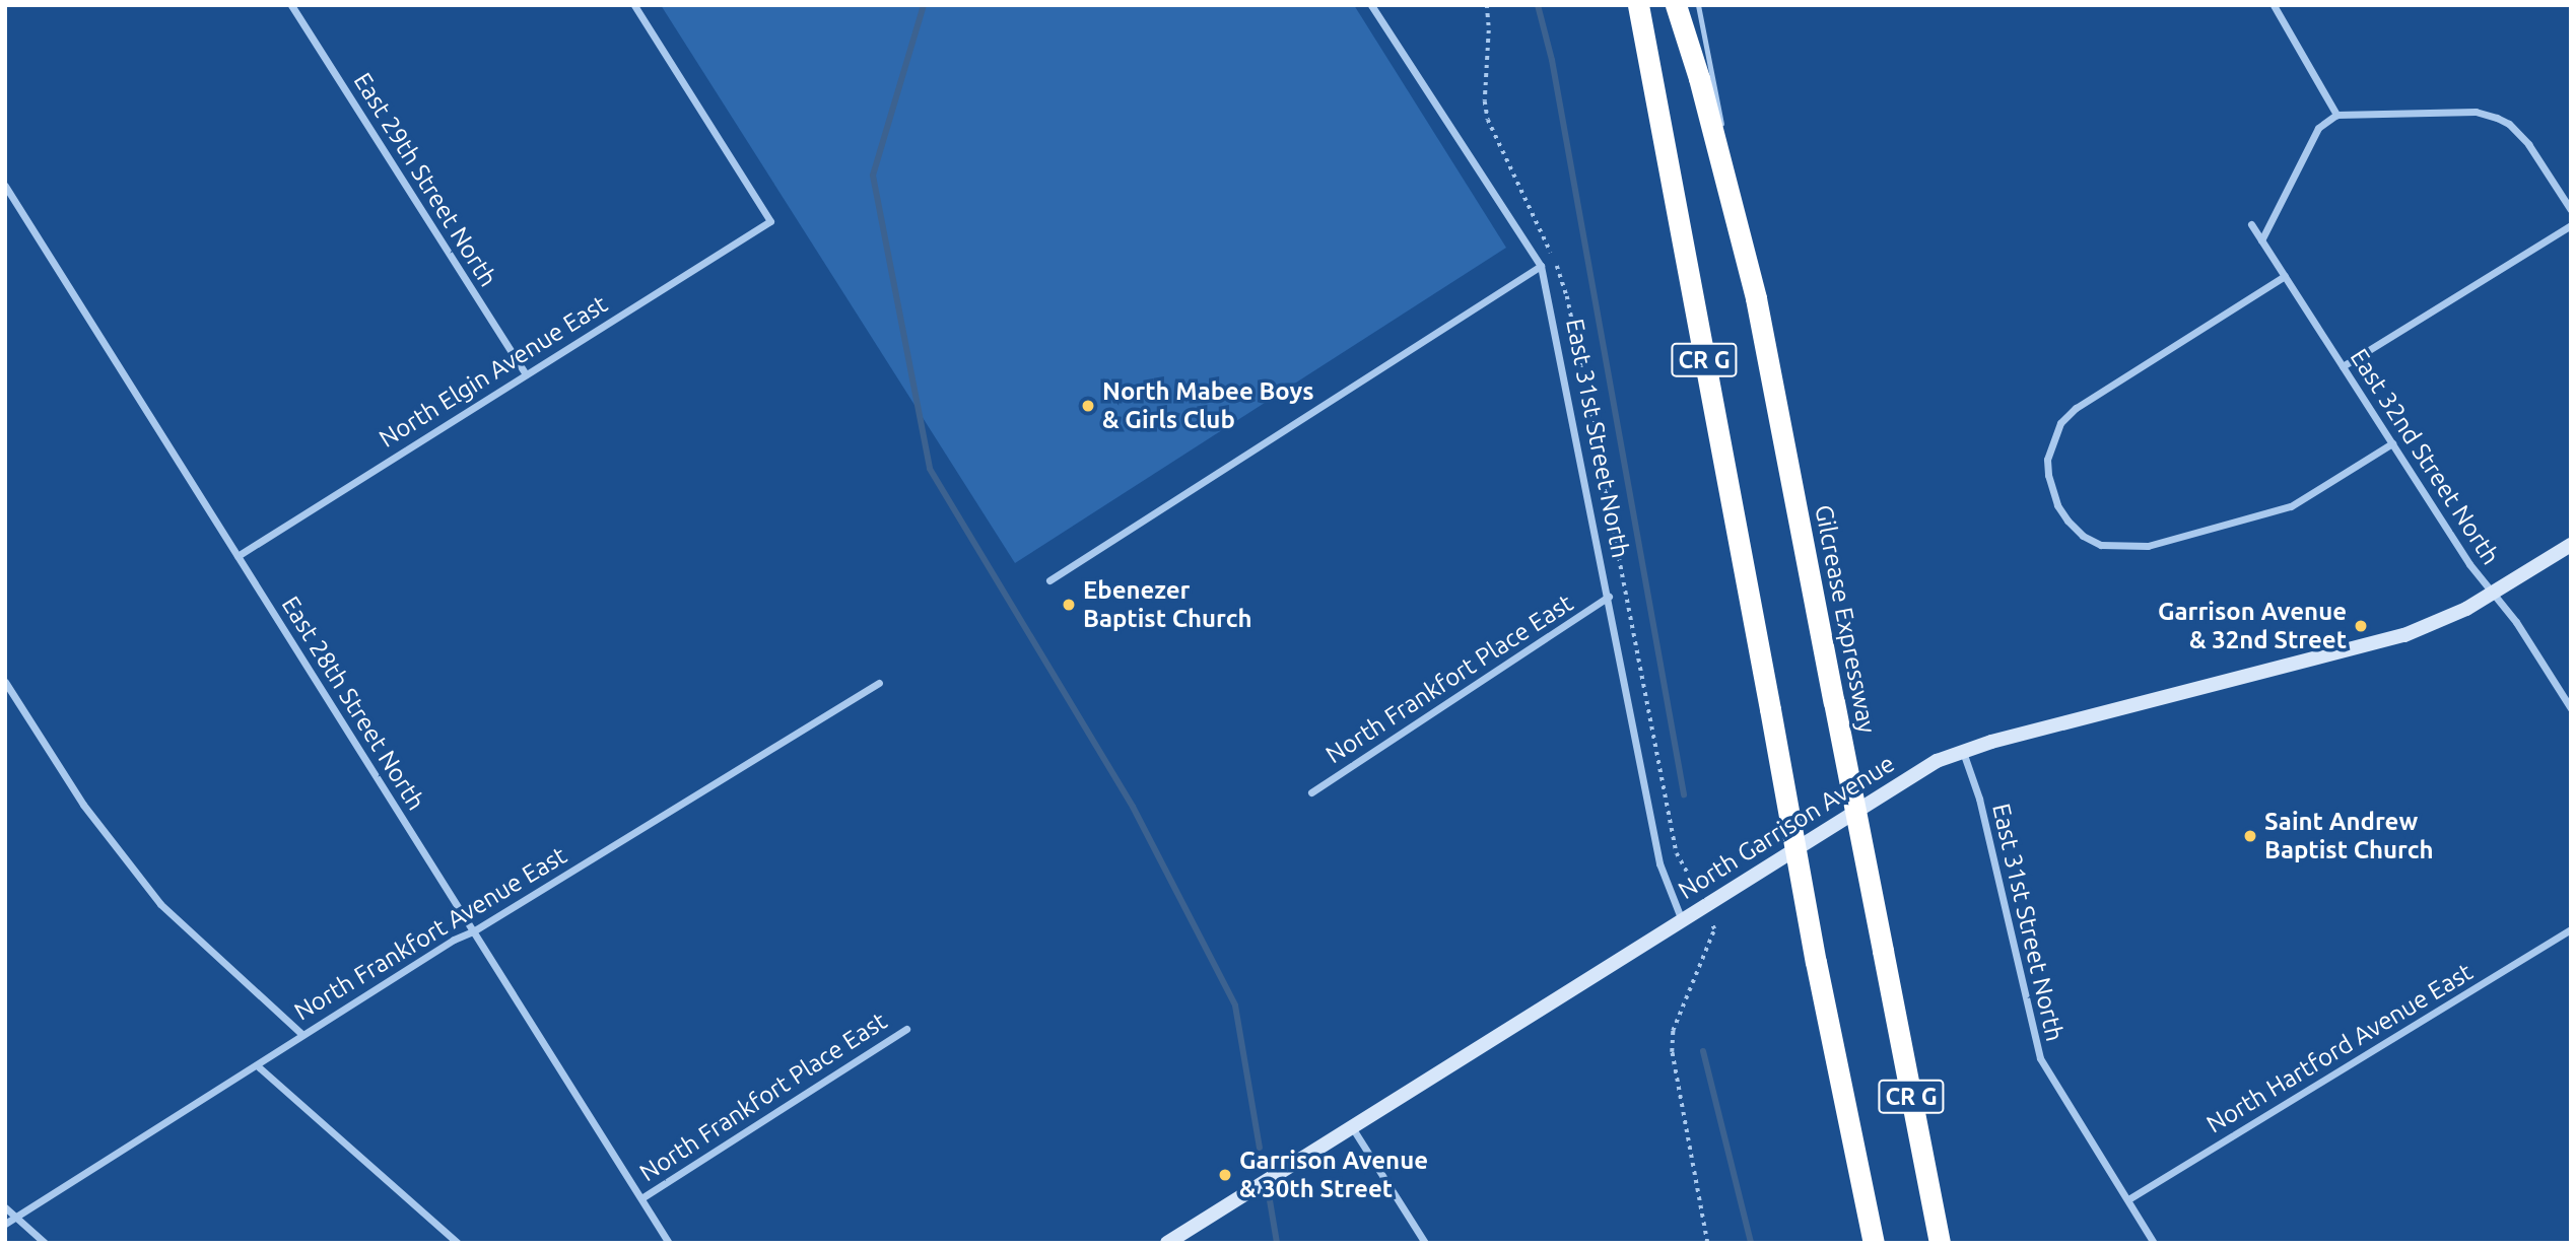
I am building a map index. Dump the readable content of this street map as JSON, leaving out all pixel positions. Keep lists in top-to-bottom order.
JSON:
{
  "streets": {
    "highway": ["CR G", "Gilcrease Expressway"],
    "street": [
      "East 29th Street North",
      "North Elgin Avenue East",
      "East 31st Street North",
      "East 32nd Street North",
      "North Frankfort Place East",
      "East 28th Street North",
      "North Garrison Avenue",
      "North Frankfort Avenue East",
      "North Hartford Avenue East"
    ]
  },
  "crossings": [
    ["East 29th Street North", "North Elgin Avenue East"],
    ["CR G", "Gilcrease Expressway"],
    ["North Elgin Avenue East", "East 28th Street North"],
    ["East 31st Street North", "North Frankfort Place East"],
    ["East 31st Street North", "North Garrison Avenue"],
    ["East 31st Street North", "North Hartford Avenue East"],
    ["East 32nd Street North", "North Garrison Avenue"],
    ["North Frankfort Place East", "East 28th Street North"],
    ["East 28th Street North", "North Frankfort Avenue East"]
  ],
  "places": [
    "North Mabee Boys & Girls Club",
    "Ebenezer Baptist Church",
    "Garrison Avenue & 32nd Street",
    "Saint Andrew Baptist Church",
    "Garrison Avenue & 30th Street"
  ]
}
